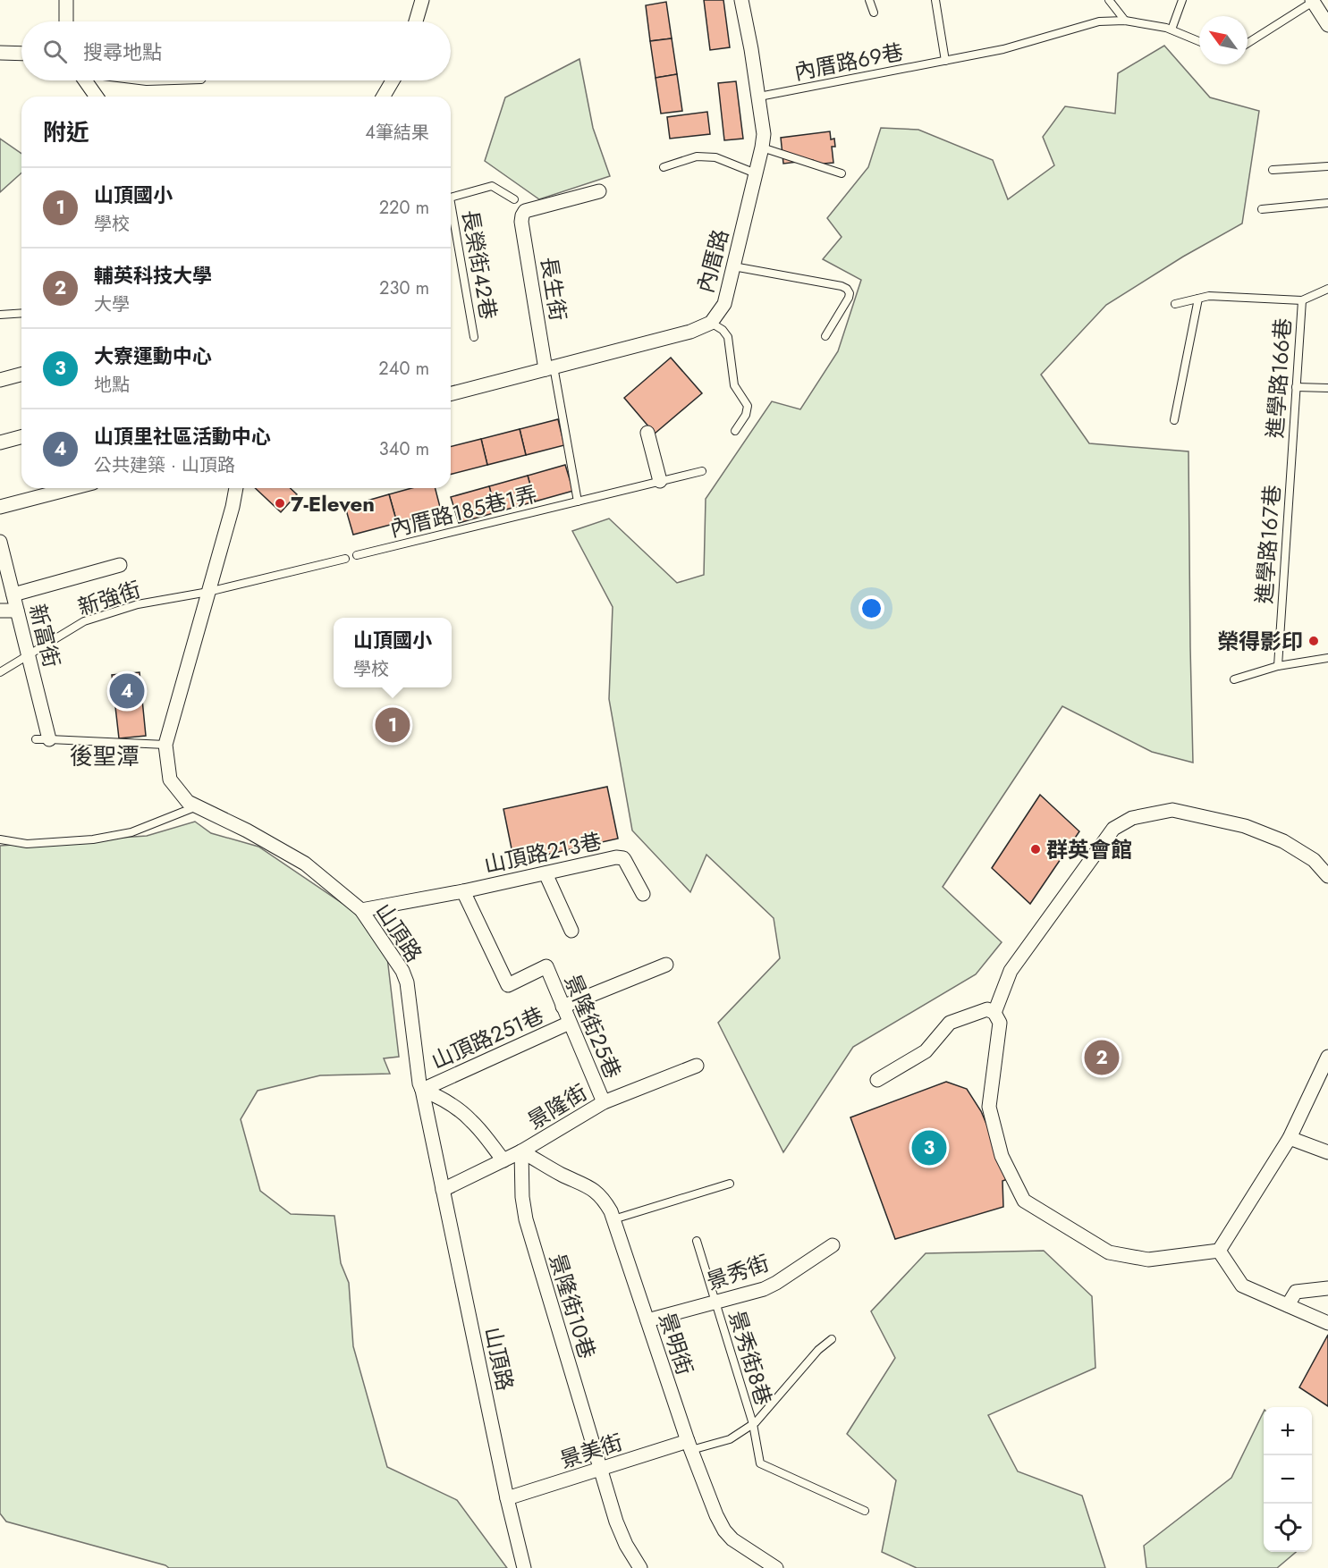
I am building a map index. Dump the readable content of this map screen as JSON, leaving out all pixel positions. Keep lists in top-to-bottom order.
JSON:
{
  "streets": {
    "street": [
      "內厝路",
      "長生街",
      "新富街",
      "山頂路213巷",
      "山頂路",
      "景隆街25巷",
      "山頂路251巷",
      "景隆街",
      "景秀街",
      "景隆街10巷",
      "景明街",
      "景美街"
    ],
    "lane": [
      "內厝路69巷",
      "長榮街42巷",
      "進學路166巷",
      "內厝路185巷1弄",
      "進學路167巷",
      "新強街",
      "景秀街8巷"
    ]
  },
  "crossings": [
    ["內厝路69巷", "內厝路"],
    ["內厝路", "長生街"],
    ["進學路166巷", "進學路167巷"],
    ["新強街", "新富街"],
    ["新強街", "山頂路"],
    ["山頂路213巷", "山頂路"],
    ["山頂路213巷", "景隆街25巷"],
    ["山頂路", "山頂路251巷"],
    ["山頂路", "景隆街"],
    ["山頂路", "景美街"],
    ["景隆街25巷", "山頂路251巷"],
    ["景隆街25巷", "景隆街"],
    ["景隆街", "景隆街10巷"],
    ["景隆街", "景明街"],
    ["景秀街", "景明街"],
    ["景秀街", "景秀街8巷"],
    ["景隆街10巷", "景明街"],
    ["景隆街10巷", "景美街"],
    ["景明街", "景美街"]
  ],
  "districts": ["後聖潭"],
  "places": ["7-Eleven", "榮得影印", "群英會館"],
  "north": "top left",
  "page": {
    "search": "搜尋地點",
    "heading": ["附近", "4筆結果"],
    "list": [
      {
        "mark": "1",
        "name": "山頂國小",
        "note": "學校",
        "value": "220 m"
      },
      {
        "mark": "2",
        "name": "輔英科技大學",
        "note": "大學",
        "value": "230 m"
      },
      {
        "mark": "3",
        "name": "大寮運動中心",
        "note": "地點",
        "value": "240 m"
      },
      {
        "mark": "4",
        "name": "山頂里社區活動中心",
        "note": "公共建築 · 山頂路",
        "value": "340 m"
      }
    ],
    "popup": ["山頂國小", "學校"],
    "pins": [
      "4",
      "1",
      "2",
      "3"
    ],
    "map_buttons": ["+", "−"]
  }
}
